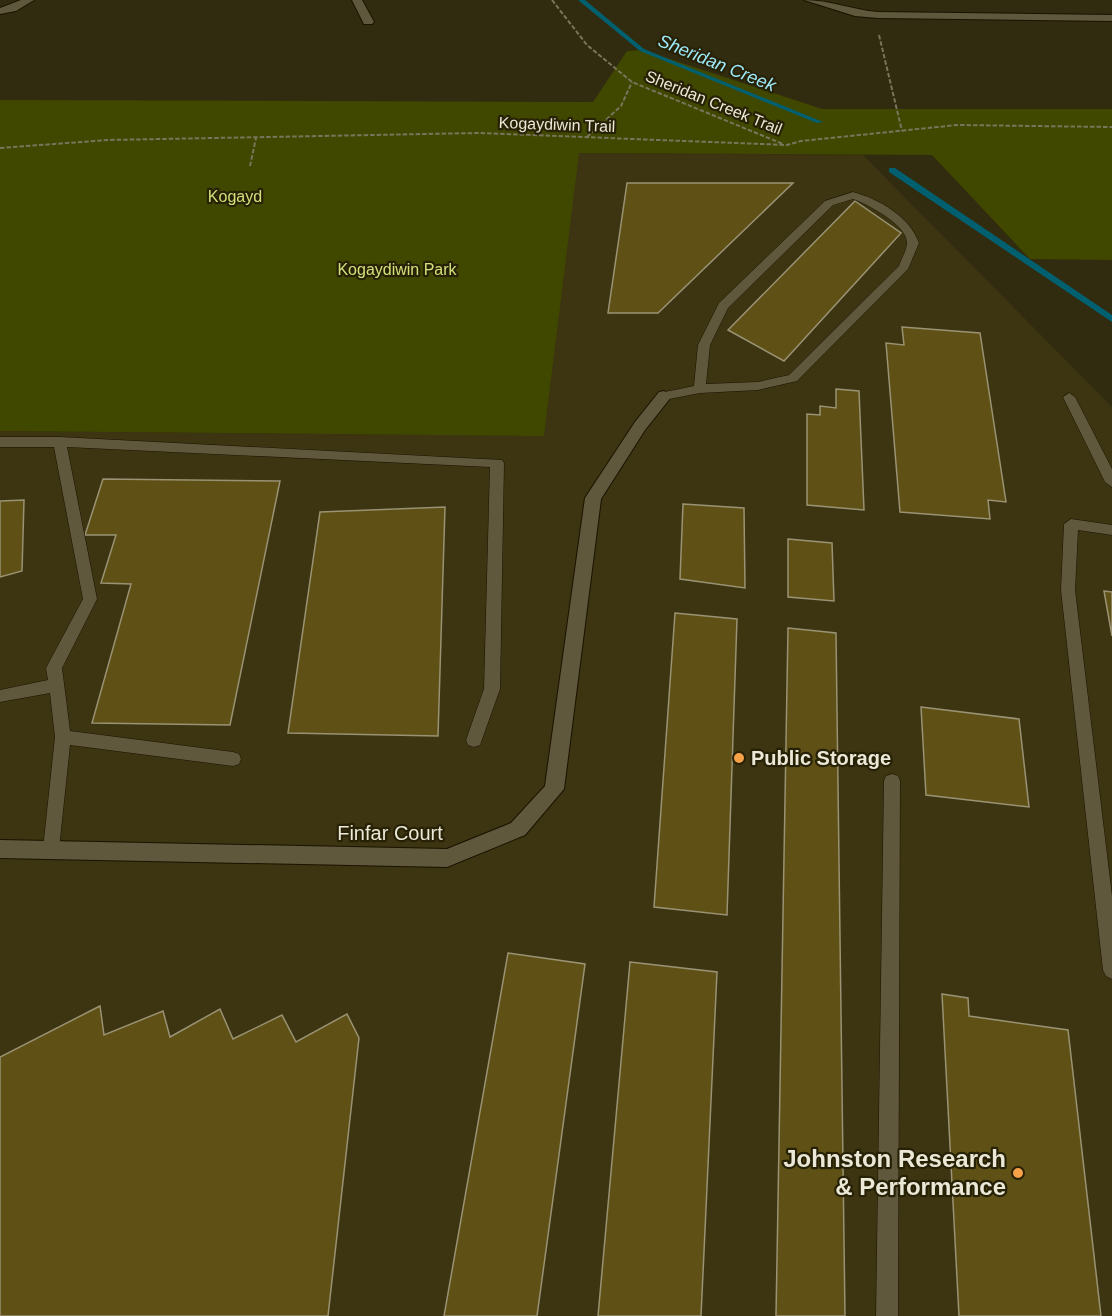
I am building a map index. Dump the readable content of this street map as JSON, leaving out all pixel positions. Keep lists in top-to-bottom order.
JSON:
{
  "streets": {
    "street": ["Finfar Court"],
    "path": ["Sheridan Creek Trail", "Kogaydiwin Trail"]
  },
  "crossings": [
    ["Sheridan Creek Trail", "Kogaydiwin Trail"]
  ],
  "water": ["Sheridan Creek"],
  "parks": ["Kogayd", "Kogaydiwin Park"],
  "places": ["Public Storage", "Johnston Research & Performance"]
}
